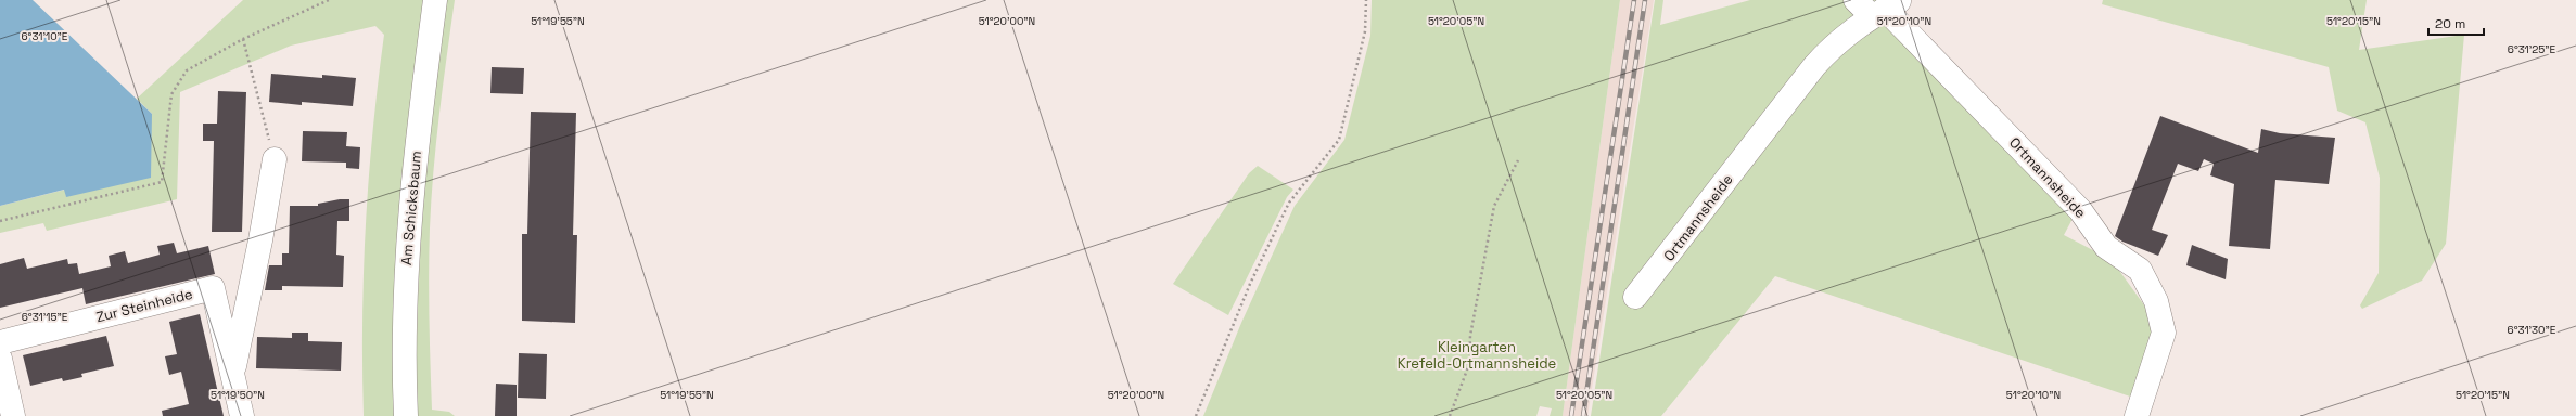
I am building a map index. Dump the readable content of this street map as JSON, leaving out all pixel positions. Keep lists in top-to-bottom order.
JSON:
{
  "streets": {
    "street": ["Ortmannsheide", "Am Schicksbaum", "Zur Steinheide"]
  },
  "parks": ["Kleingarten Krefeld-Ortmannsheide"],
  "scale_bar": "20 m",
  "coordinates": [
    "51°19'55\"N",
    "51°20'00\"N",
    "51°20'05\"N",
    "51°20'10\"N",
    "51°20'15\"N",
    "6°31'10\"E",
    "6°31'25\"E",
    "6°31'15\"E",
    "6°31'30\"E",
    "51°19'50\"N"
  ]
}
